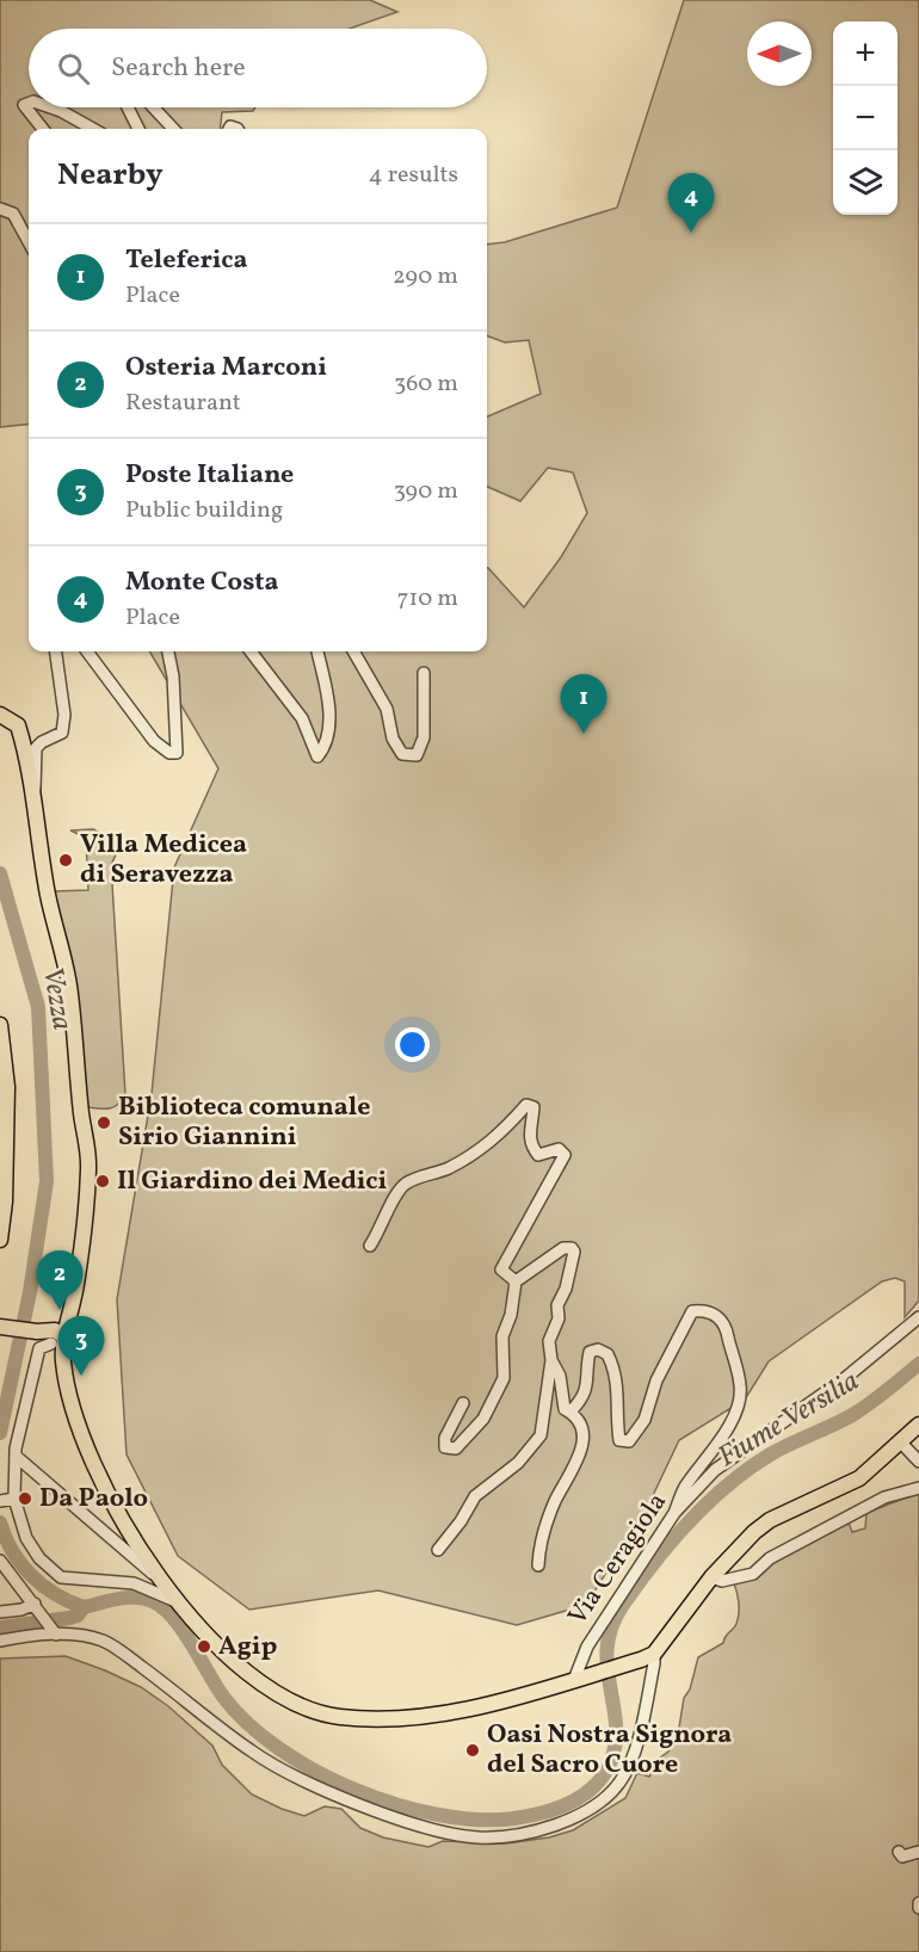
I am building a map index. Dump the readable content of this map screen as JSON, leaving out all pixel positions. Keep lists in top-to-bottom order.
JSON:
{
  "streets": {
    "street": ["Via Ceragiola"]
  },
  "water": ["Vezza", "Fiume Versilia"],
  "places": [
    "Villa Medicea di Seravezza",
    "Biblioteca comunale Sirio Giannini",
    "Il Giardino dei Medici",
    "Da Paolo",
    "Agip",
    "Oasi Nostra Signora del Sacro Cuore"
  ],
  "north": "left",
  "page": {
    "map_buttons": ["+", "−"],
    "search": "Search here",
    "heading": ["Nearby", "4 results"],
    "pins": [
      "4",
      "1",
      "2",
      "3"
    ],
    "list": [
      {
        "mark": "1",
        "name": "Teleferica",
        "note": "Place",
        "value": "290 m"
      },
      {
        "mark": "2",
        "name": "Osteria Marconi",
        "note": "Restaurant",
        "value": "360 m"
      },
      {
        "mark": "3",
        "name": "Poste Italiane",
        "note": "Public building",
        "value": "390 m"
      },
      {
        "mark": "4",
        "name": "Monte Costa",
        "note": "Place",
        "value": "710 m"
      }
    ]
  }
}
